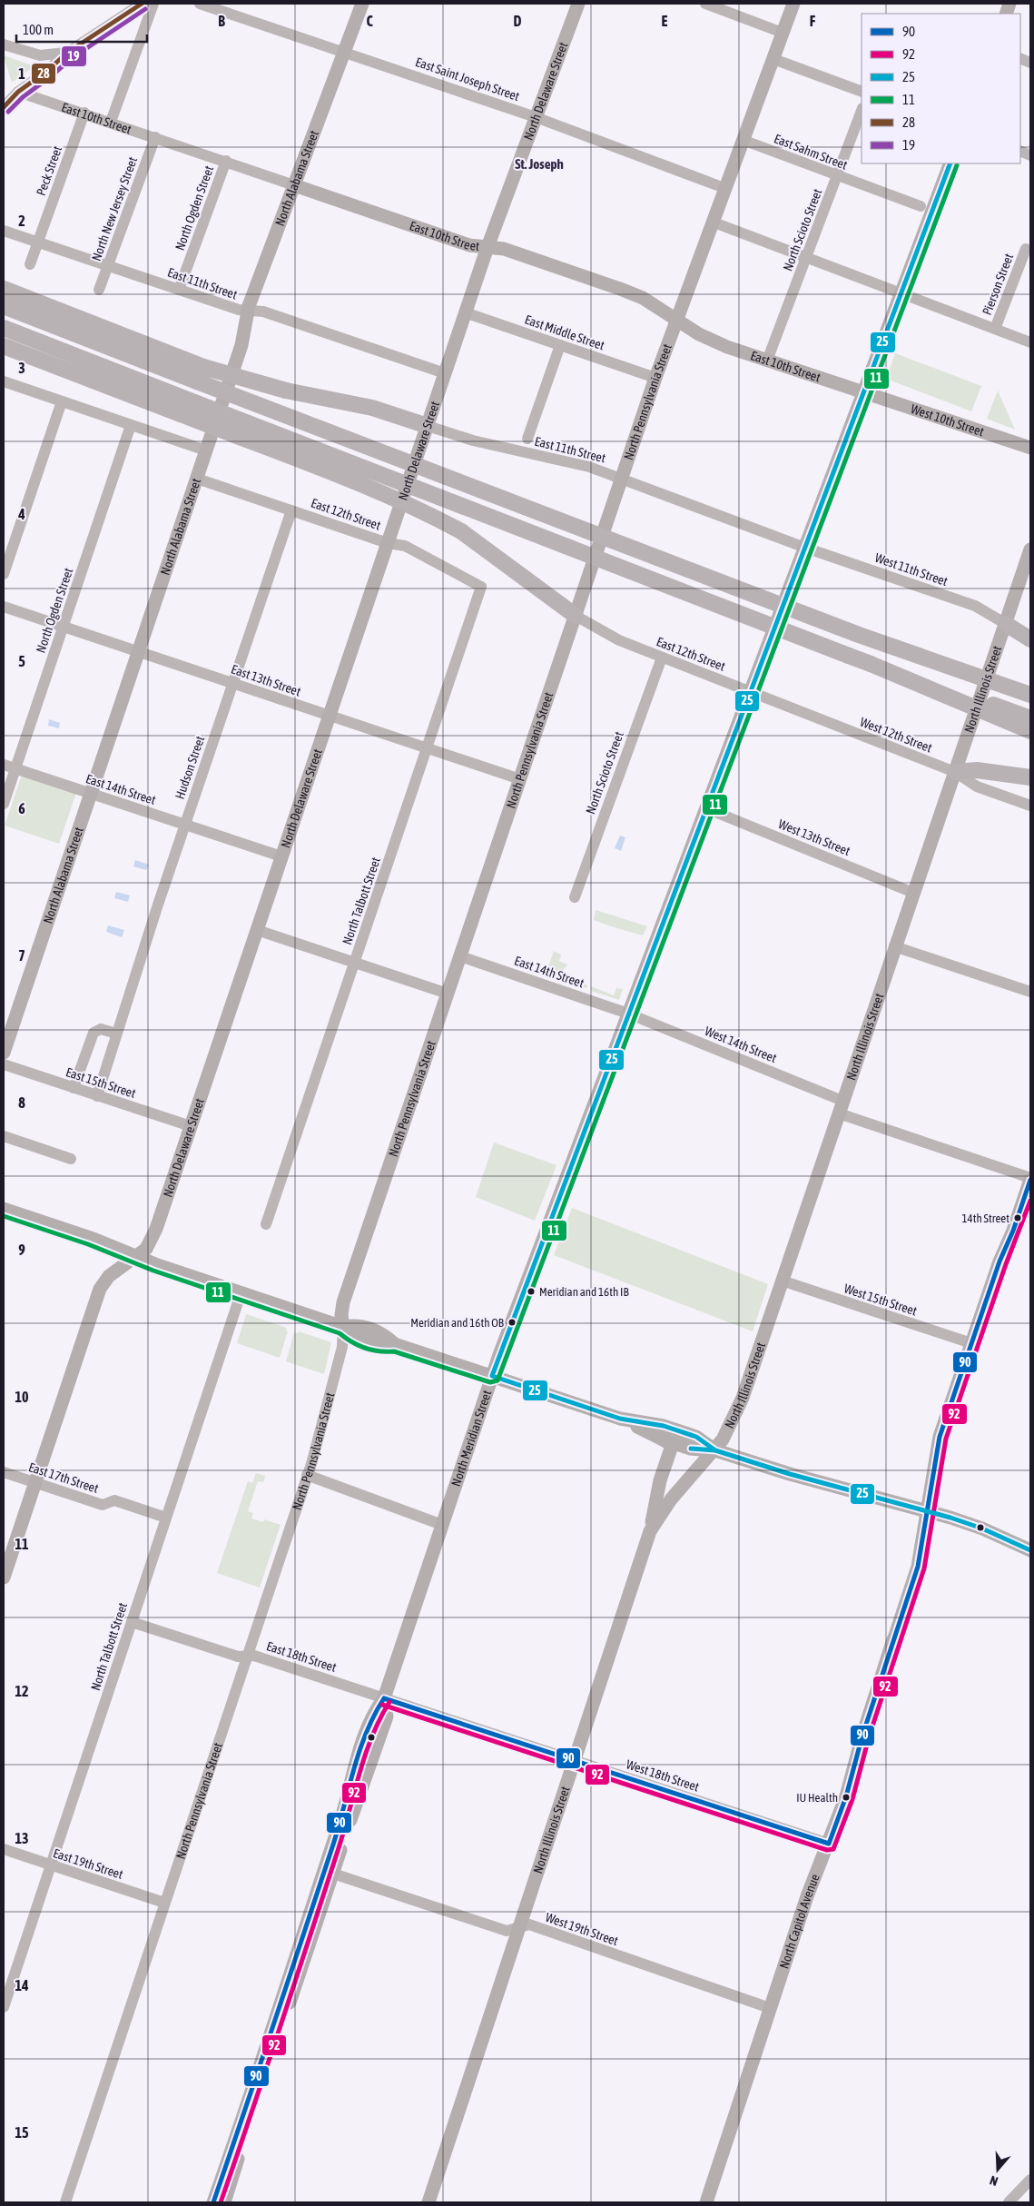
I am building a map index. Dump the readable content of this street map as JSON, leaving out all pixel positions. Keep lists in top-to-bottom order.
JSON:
{
  "streets": {
    "main road": [
      "North Delaware Street",
      "East 10th Street",
      "North Alabama Street",
      "North Pennsylvania Street",
      "West 10th Street",
      "North Illinois Street",
      "North Meridian Street",
      "North Capitol Avenue"
    ],
    "street": [
      "East Saint Joseph Street",
      "East Sahm Street",
      "Peck Street",
      "North Ogden Street",
      "North New Jersey Street",
      "North Scioto Street",
      "East 11th Street",
      "Pierson Street",
      "East Middle Street",
      "East 12th Street",
      "West 11th Street",
      "East 13th Street",
      "West 12th Street",
      "Hudson Street",
      "East 14th Street",
      "West 13th Street",
      "North Talbott Street",
      "West 14th Street",
      "East 15th Street",
      "West 15th Street",
      "East 17th Street",
      "East 18th Street",
      "West 18th Street",
      "East 19th Street",
      "West 19th Street"
    ]
  },
  "crossings": [
    ["East Saint Joseph Street", "North Delaware Street"],
    ["East Saint Joseph Street", "North Alabama Street"],
    ["East Saint Joseph Street", "North Pennsylvania Street"],
    ["North Delaware Street", "East 10th Street"],
    ["North Delaware Street", "East 11th Street"],
    ["North Delaware Street", "East Middle Street"],
    ["North Delaware Street", "East 12th Street"],
    ["North Delaware Street", "East 13th Street"],
    ["North Delaware Street", "East 14th Street"],
    ["North Delaware Street", "East 15th Street"],
    ["North Delaware Street", "East 17th Street"],
    ["East 10th Street", "Peck Street"],
    ["East 10th Street", "North Alabama Street"],
    ["East 10th Street", "North Ogden Street"],
    ["East 10th Street", "North New Jersey Street"],
    ["East 10th Street", "North Scioto Street"],
    ["East 10th Street", "North Pennsylvania Street"],
    ["East 10th Street", "West 10th Street"],
    ["East 10th Street", "North Meridian Street"],
    ["East Sahm Street", "North Scioto Street"],
    ["East Sahm Street", "North Pennsylvania Street"],
    ["Peck Street", "East 11th Street"],
    ["North Alabama Street", "East 11th Street"],
    ["North Alabama Street", "East 12th Street"],
    ["North Alabama Street", "East 13th Street"],
    ["North Alabama Street", "East 14th Street"],
    ["North Ogden Street", "East 11th Street"],
    ["North Ogden Street", "East 13th Street"],
    ["North Ogden Street", "East 14th Street"],
    ["North New Jersey Street", "East 11th Street"],
    ["North Scioto Street", "East 12th Street"],
    ["East 11th Street", "North Pennsylvania Street"],
    ["East 11th Street", "West 11th Street"],
    ["East 11th Street", "North Meridian Street"],
    ["East Middle Street", "North Pennsylvania Street"],
    ["North Pennsylvania Street", "East 12th Street"],
    ["North Pennsylvania Street", "East 13th Street"],
    ["North Pennsylvania Street", "East 14th Street"],
    ["North Pennsylvania Street", "East 18th Street"],
    ["North Pennsylvania Street", "East 19th Street"],
    ["West 10th Street", "North Meridian Street"],
    ["East 12th Street", "West 12th Street"],
    ["East 12th Street", "Hudson Street"],
    ["East 12th Street", "North Talbott Street"],
    ["East 12th Street", "North Meridian Street"],
    ["West 11th Street", "North Illinois Street"],
    ["West 11th Street", "North Meridian Street"],
    ["East 13th Street", "Hudson Street"],
    ["East 13th Street", "North Talbott Street"],
    ["North Illinois Street", "West 12th Street"],
    ["North Illinois Street", "West 13th Street"],
    ["North Illinois Street", "West 14th Street"],
    ["North Illinois Street", "West 15th Street"],
    ["North Illinois Street", "West 18th Street"],
    ["North Illinois Street", "West 19th Street"],
    ["West 12th Street", "North Meridian Street"],
    ["Hudson Street", "East 14th Street"],
    ["Hudson Street", "East 15th Street"],
    ["East 14th Street", "West 14th Street"],
    ["East 14th Street", "North Meridian Street"],
    ["West 13th Street", "North Meridian Street"],
    ["North Talbott Street", "East 17th Street"],
    ["North Talbott Street", "East 18th Street"],
    ["North Talbott Street", "East 19th Street"],
    ["West 14th Street", "North Meridian Street"],
    ["West 14th Street", "North Capitol Avenue"],
    ["West 15th Street", "North Capitol Avenue"],
    ["North Meridian Street", "East 18th Street"],
    ["North Meridian Street", "West 18th Street"],
    ["North Meridian Street", "West 19th Street"],
    ["East 18th Street", "West 18th Street"],
    ["West 18th Street", "North Capitol Avenue"],
    ["North Capitol Avenue", "West 19th Street"]
  ],
  "districts": ["St. Joseph"],
  "places": [
    "14th Street",
    "Meridian and 16th IB",
    "Meridian and 16th OB",
    "IU Health"
  ],
  "lines": [
    "transit line 28",
    "transit line 19",
    "transit line 25",
    "transit line 11",
    "transit line 90",
    "transit line 92"
  ],
  "legend": [
    "90",
    "92",
    "25",
    "11",
    "28",
    "19"
  ],
  "scale_bar": "100 m",
  "north": "bottom",
  "grid": {
    "columns": [
      "B",
      "C",
      "D",
      "E",
      "F"
    ],
    "rows": [
      "1",
      "2",
      "3",
      "4",
      "5",
      "6",
      "7",
      "8",
      "9",
      "10",
      "11",
      "12",
      "13",
      "14",
      "15"
    ]
  }
}
